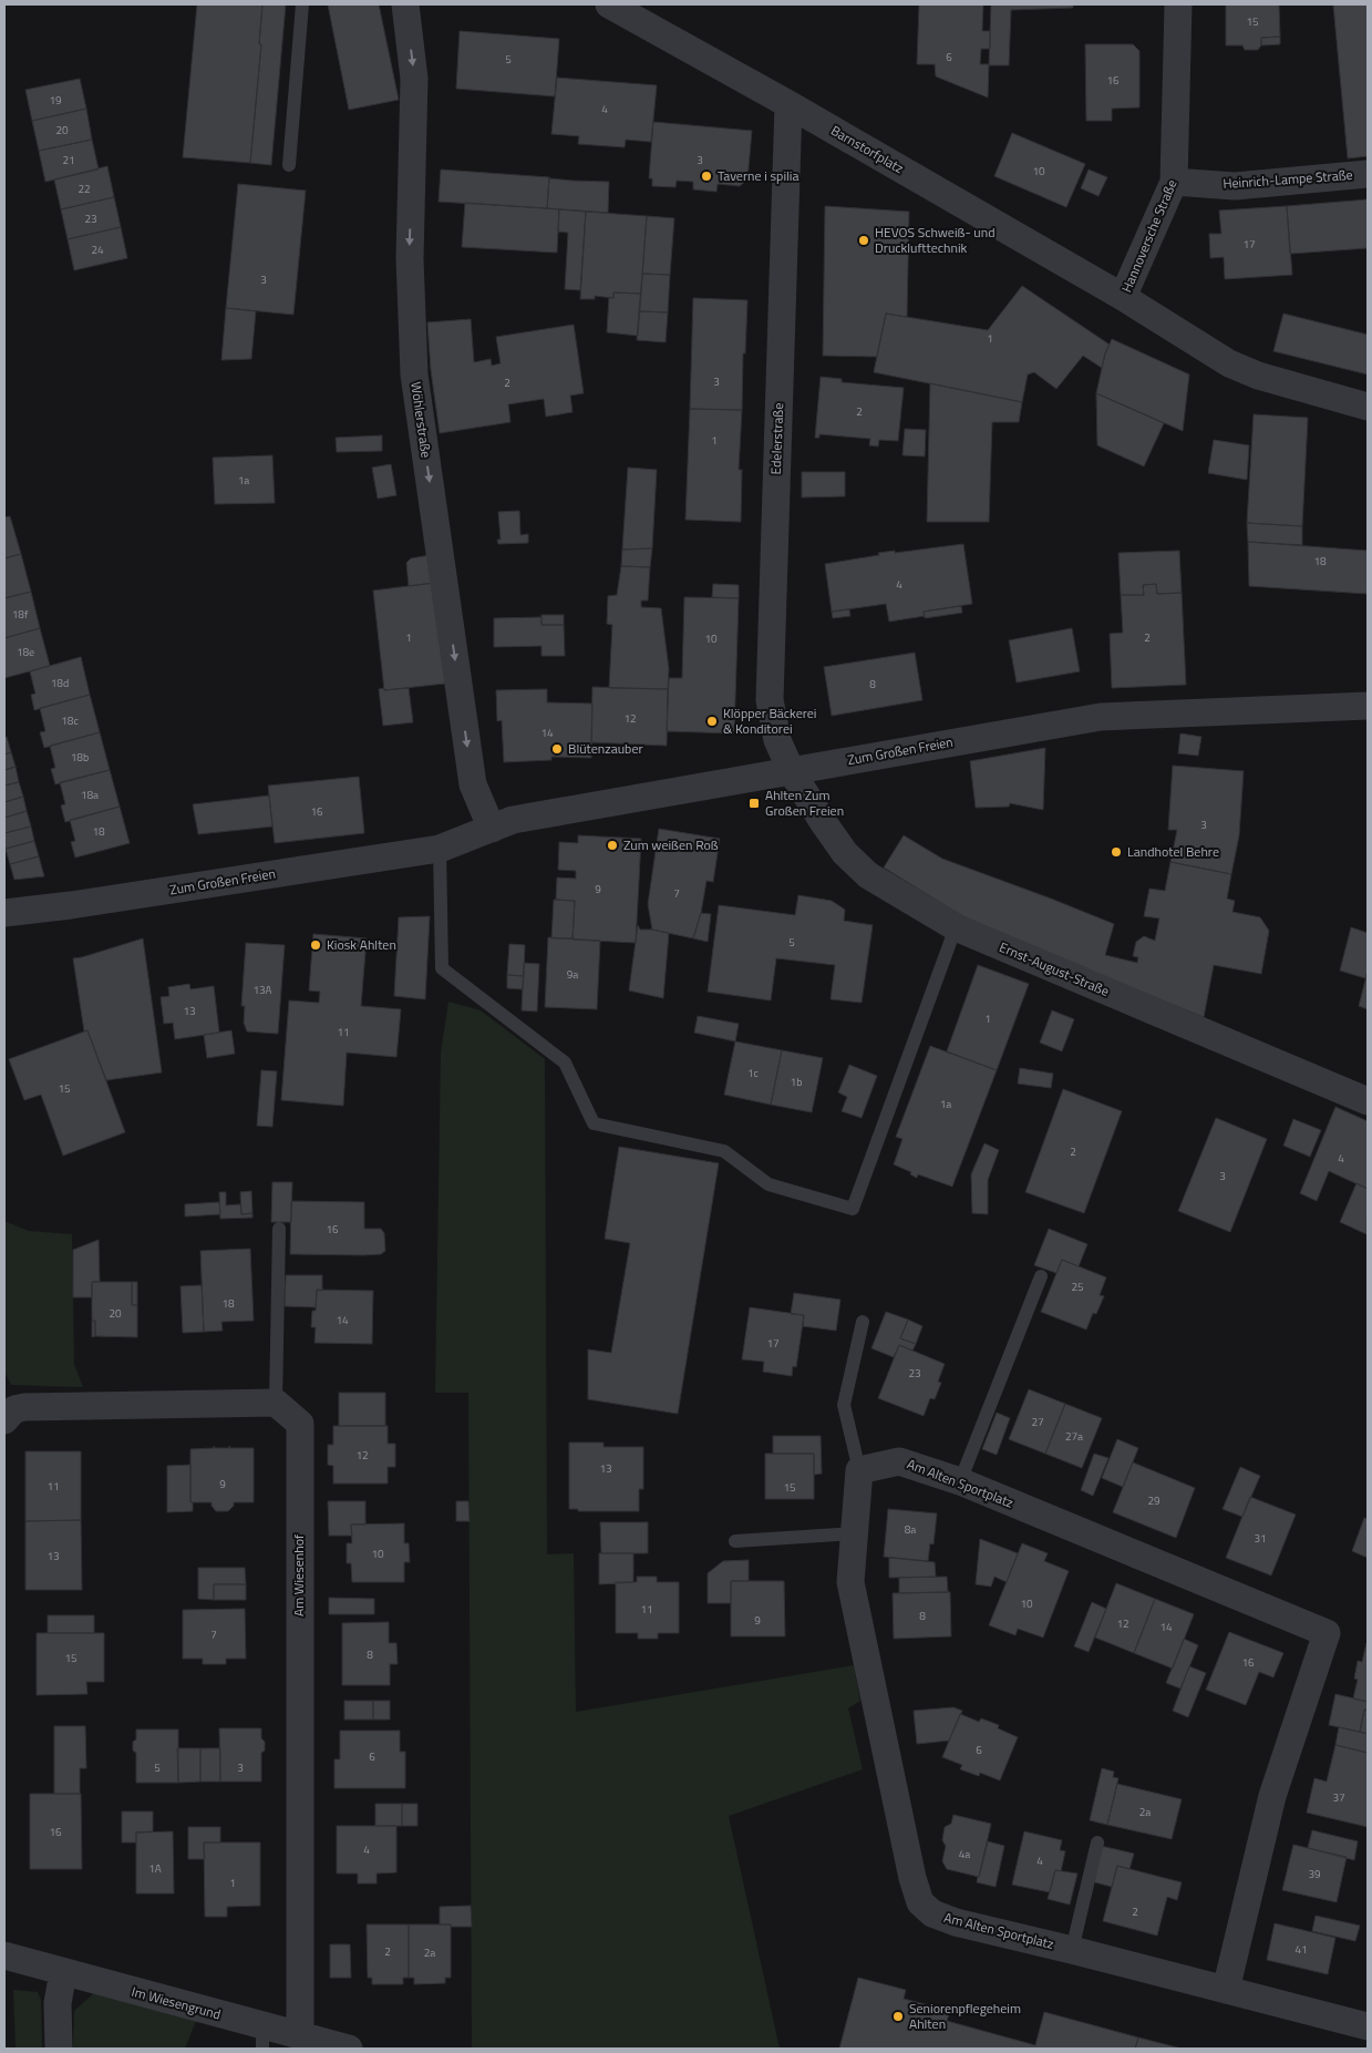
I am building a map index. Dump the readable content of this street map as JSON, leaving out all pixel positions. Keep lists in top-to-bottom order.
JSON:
{
  "streets": {
    "street": [
      "Barnstorfplatz",
      "Heinrich-Lampe Straße",
      "Hannoversche Straße",
      "Wöhlerstraße",
      "Edelerstraße",
      "Zum Großen Freien",
      "Ernst-August-Straße",
      "Am Alten Sportplatz",
      "Am Wiesenhof",
      "Im Wiesengrund"
    ]
  },
  "crossings": [
    ["Barnstorfplatz", "Hannoversche Straße"],
    ["Barnstorfplatz", "Edelerstraße"],
    ["Heinrich-Lampe Straße", "Hannoversche Straße"],
    ["Wöhlerstraße", "Zum Großen Freien"],
    ["Edelerstraße", "Zum Großen Freien"],
    ["Edelerstraße", "Ernst-August-Straße"],
    ["Zum Großen Freien", "Ernst-August-Straße"],
    ["Am Wiesenhof", "Im Wiesengrund"]
  ],
  "one_way": ["Wöhlerstraße"],
  "places": {
    "other": [
      "Taverne i spilia",
      "HEVOS Schweiß- und Drucklufttechnik",
      "Klöpper Bäckerei & Konditorei",
      "Blütenzauber",
      "Zum weißen Roß",
      "Landhotel Behre",
      "Kiosk Ahlten",
      "Seniorenpflegeheim Ahlten"
    ],
    "transit": ["Ahlten Zum Großen Freien"]
  },
  "house_numbers": [
    "15",
    "6",
    "5",
    "16",
    "19",
    "4",
    "20",
    "21",
    "3",
    "10",
    "22",
    "23",
    "17",
    "24",
    "3",
    "1",
    "3",
    "2",
    "2",
    "1",
    "1a",
    "18",
    "4",
    "18f",
    "1",
    "2",
    "10",
    "18e",
    "18d",
    "8",
    "12",
    "18c",
    "14",
    "18b",
    "18a",
    "16",
    "3",
    "18",
    "9",
    "7",
    "5",
    "9a",
    "13A",
    "13",
    "1",
    "11",
    "1c",
    "1b",
    "15",
    "1a",
    "2",
    "4",
    "3",
    "16",
    "25",
    "18",
    "20",
    "14",
    "17",
    "23",
    "27",
    "27a",
    "12",
    "13",
    "9",
    "11",
    "15",
    "29",
    "8a",
    "31",
    "10",
    "13",
    "10",
    "11",
    "8",
    "9",
    "12",
    "14",
    "7",
    "8",
    "15",
    "16",
    "6",
    "6",
    "5",
    "3",
    "37",
    "2a",
    "16",
    "4",
    "4a",
    "4",
    "1A",
    "39",
    "1",
    "2",
    "41",
    "2",
    "2a"
  ]
}
